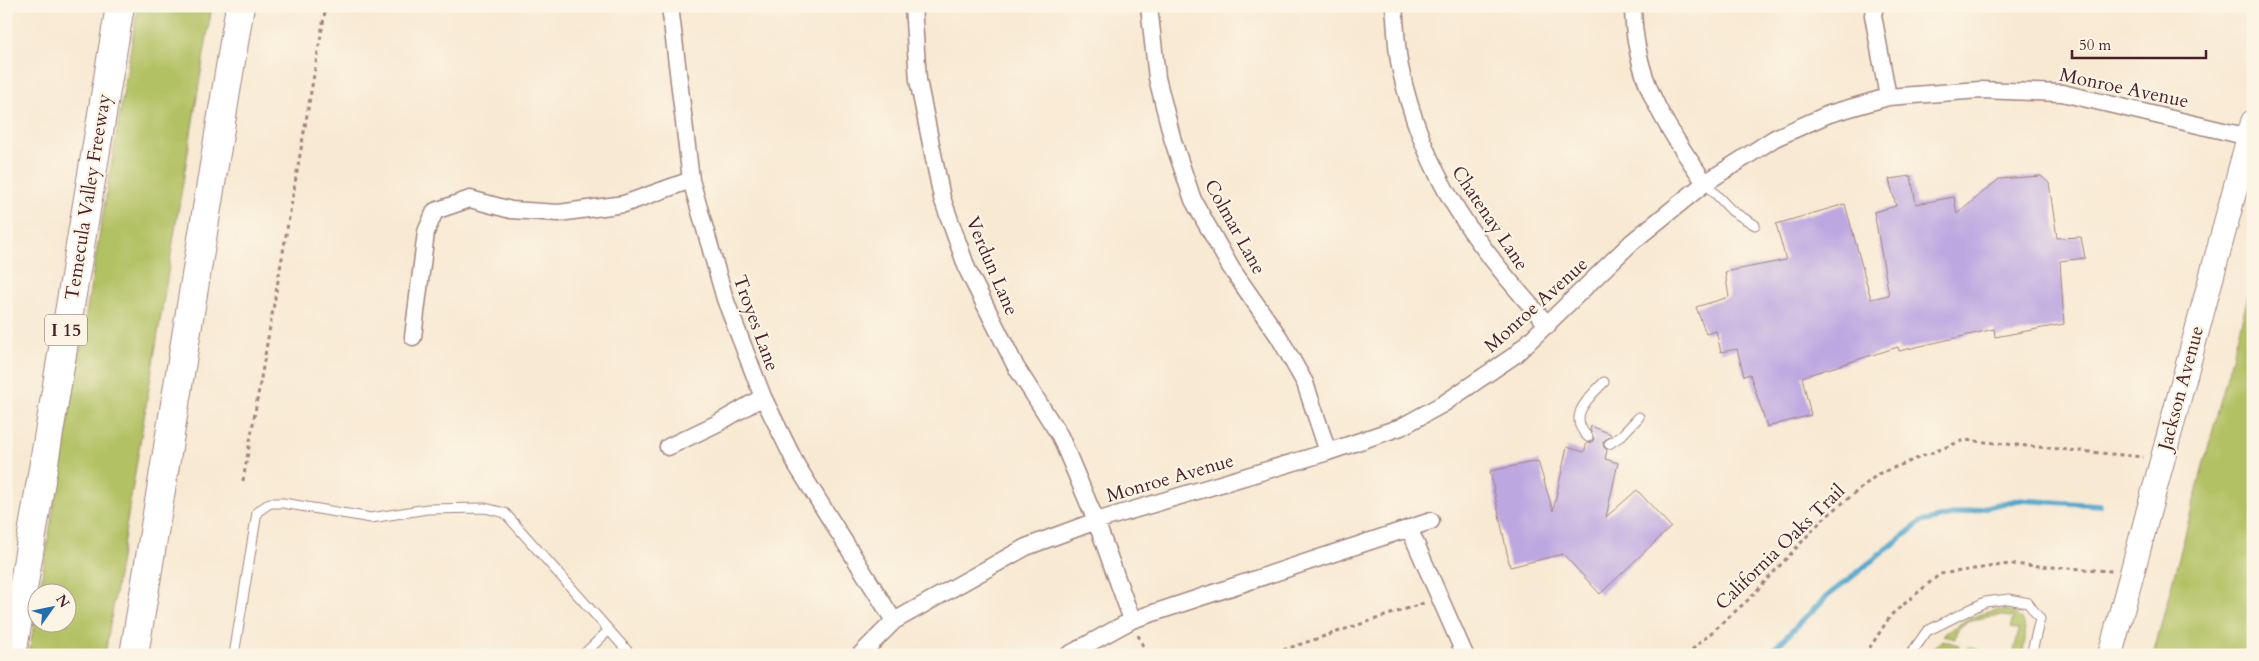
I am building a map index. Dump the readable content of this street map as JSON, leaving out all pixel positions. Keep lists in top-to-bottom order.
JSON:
{
  "streets": {
    "highway": ["Temecula Valley Freeway", "I 15"],
    "main road": ["Jackson Avenue"],
    "street": [
      "Monroe Avenue",
      "Chatenay Lane",
      "Colmar Lane",
      "Verdun Lane",
      "Troyes Lane"
    ],
    "path": ["California Oaks Trail"]
  },
  "crossings": [
    ["Monroe Avenue", "Chatenay Lane"],
    ["Monroe Avenue", "Colmar Lane"],
    ["Monroe Avenue", "Verdun Lane"],
    ["Monroe Avenue", "Troyes Lane"],
    ["Monroe Avenue", "Jackson Avenue"],
    ["Jackson Avenue", "California Oaks Trail"]
  ],
  "scale_bar": "50 m",
  "north": "top right"
}
